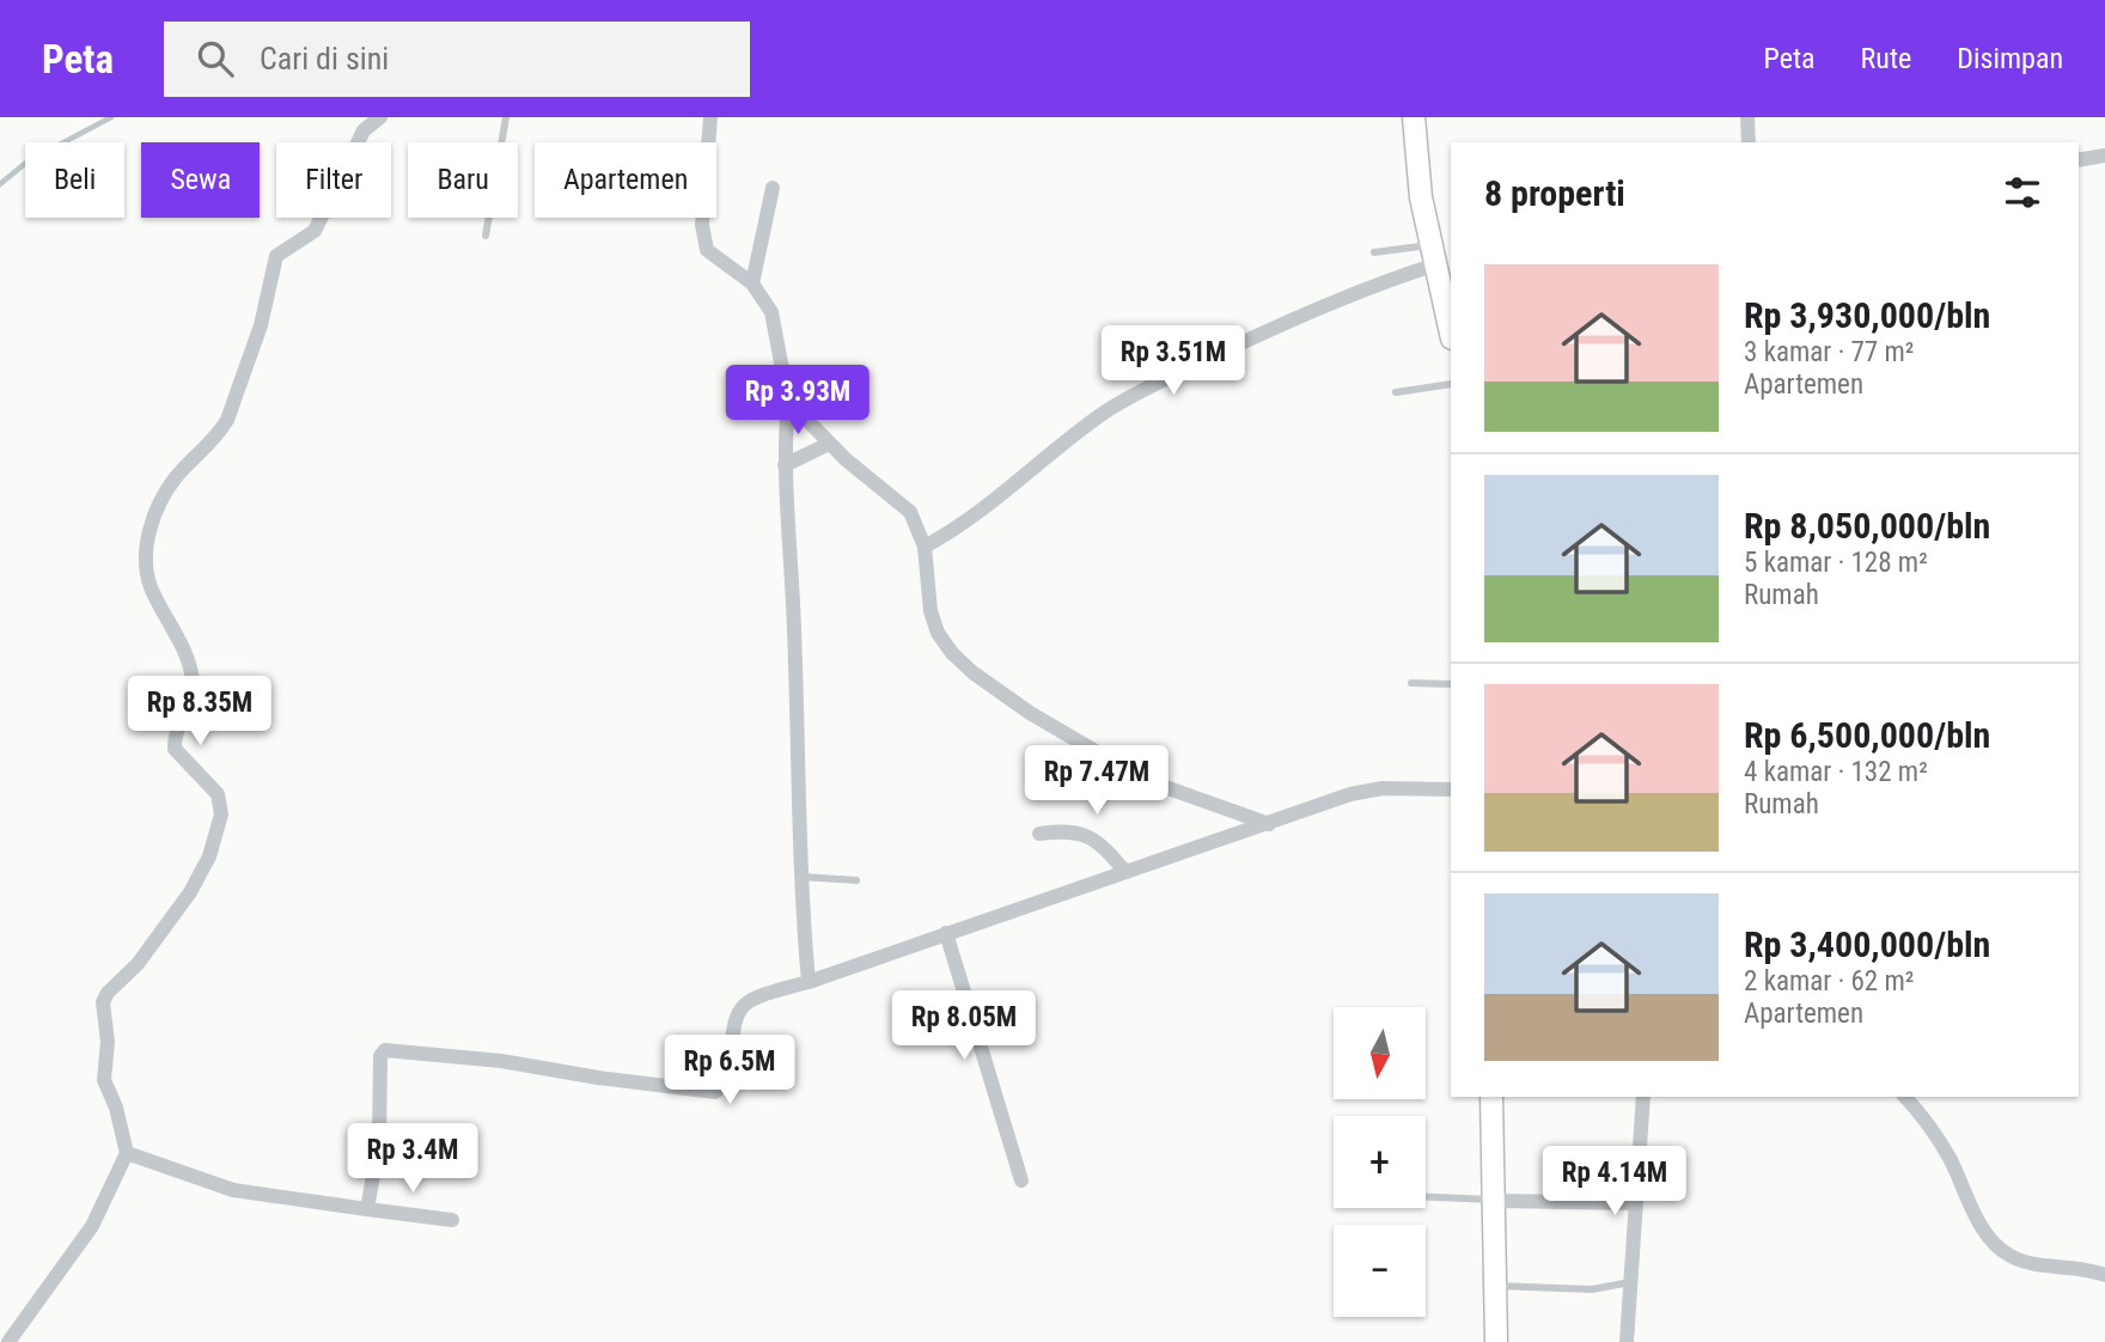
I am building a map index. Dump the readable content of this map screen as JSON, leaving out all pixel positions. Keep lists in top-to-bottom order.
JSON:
{
  "north": "bottom",
  "page": {
    "header": "Peta",
    "search": "Cari di sini",
    "nav": ["Peta", "Rute", "Disimpan"],
    "chip": [
      "Beli",
      "Sewa",
      "Filter",
      "Baru",
      "Apartemen"
    ],
    "heading": "8 properti",
    "list": [
      {
        "name": "Rp 3,930,000/bln",
        "note": "3 kamar · 77 m² · Apartemen"
      },
      {
        "name": "Rp 8,050,000/bln",
        "note": "5 kamar · 128 m² · Rumah"
      },
      {
        "name": "Rp 6,500,000/bln",
        "note": "4 kamar · 132 m² · Rumah"
      },
      {
        "name": "Rp 3,400,000/bln",
        "note": "2 kamar · 62 m² · Apartemen"
      }
    ],
    "price": [
      "Rp 3.51M",
      "Rp 3.93M",
      "Rp 8.35M",
      "Rp 7.47M",
      "Rp 8.05M",
      "Rp 6.5M",
      "Rp 3.4M",
      "Rp 4.14M"
    ],
    "map_buttons": ["+", "−"]
  }
}
